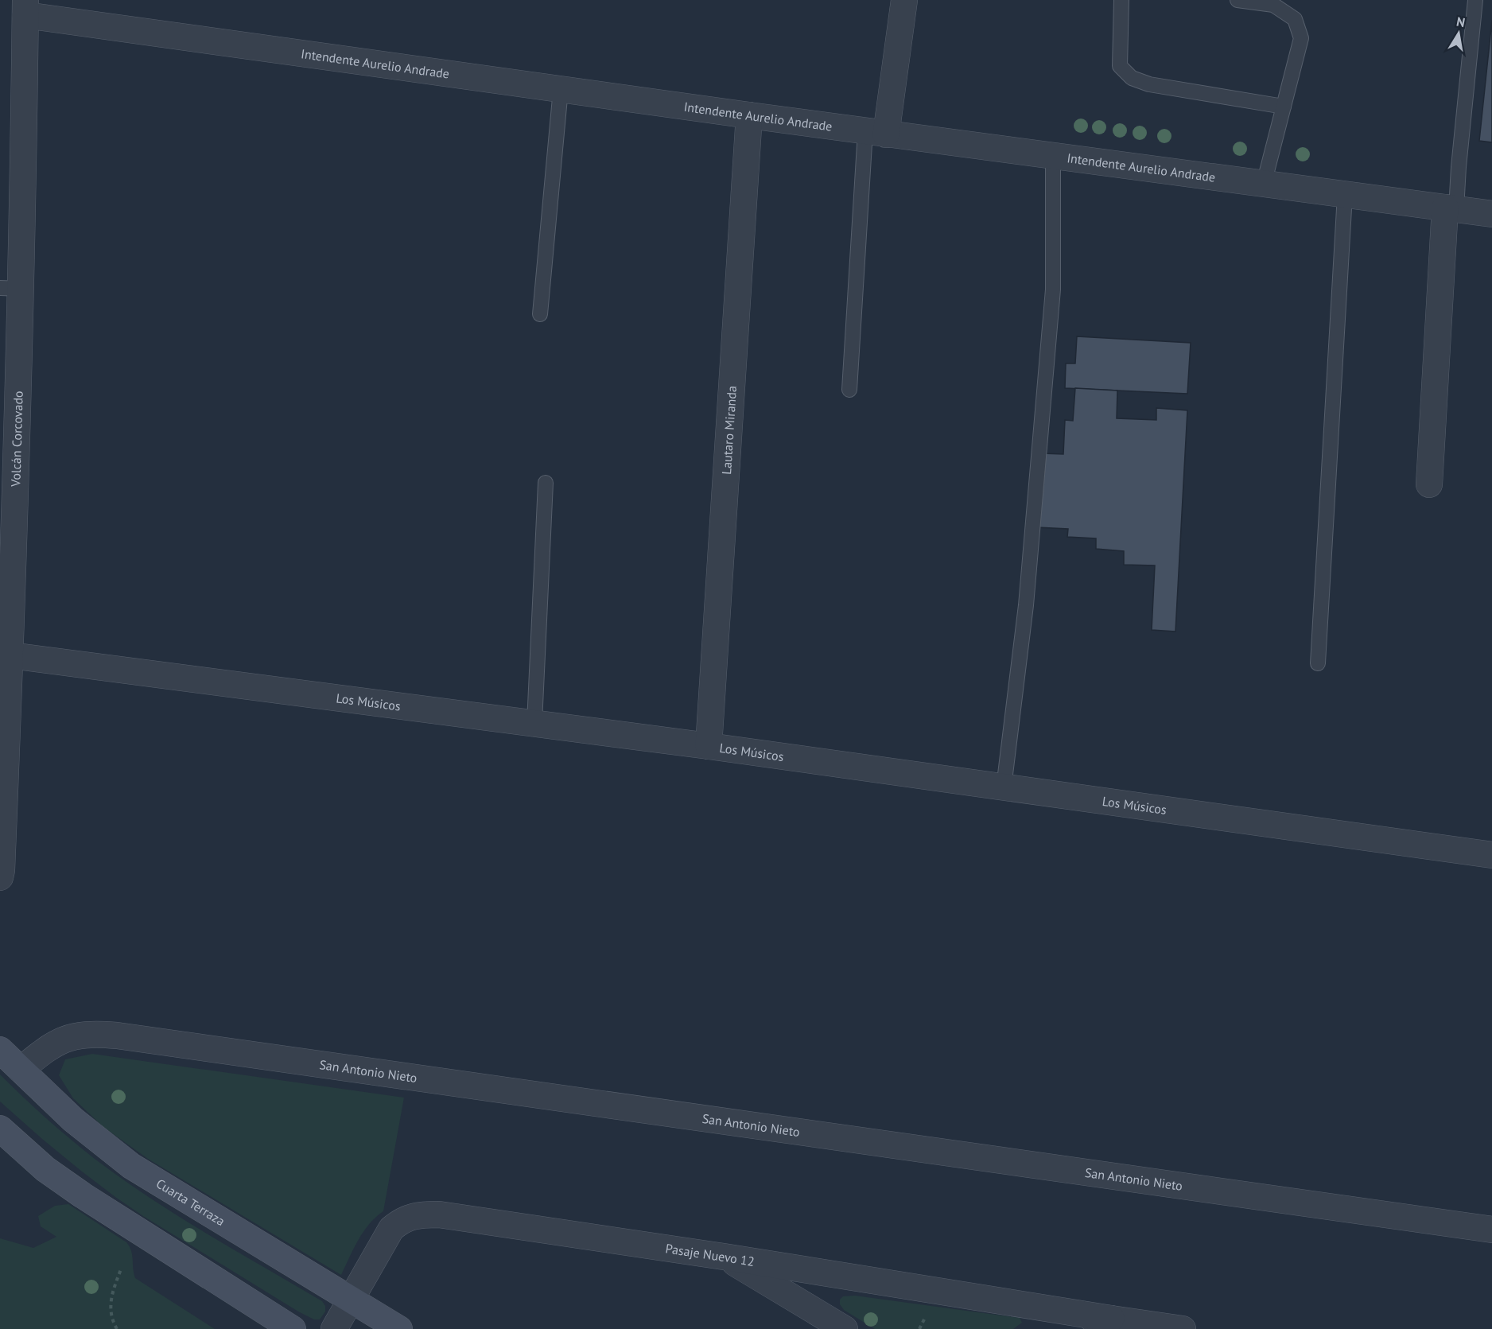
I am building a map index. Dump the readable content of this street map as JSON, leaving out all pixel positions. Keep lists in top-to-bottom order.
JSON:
{
  "streets": {
    "main road": ["Cuarta Terraza"],
    "street": [
      "Intendente Aurelio Andrade",
      "Lautaro Miranda",
      "Volcán Corcovado",
      "Los Músicos",
      "San Antonio Nieto",
      "Pasaje Nuevo 12"
    ]
  },
  "crossings": [
    ["Intendente Aurelio Andrade", "Lautaro Miranda"],
    ["Intendente Aurelio Andrade", "Volcán Corcovado"],
    ["Lautaro Miranda", "Los Músicos"],
    ["Volcán Corcovado", "Los Músicos"],
    ["San Antonio Nieto", "Cuarta Terraza"],
    ["Cuarta Terraza", "Pasaje Nuevo 12"]
  ],
  "north": "top"
}
